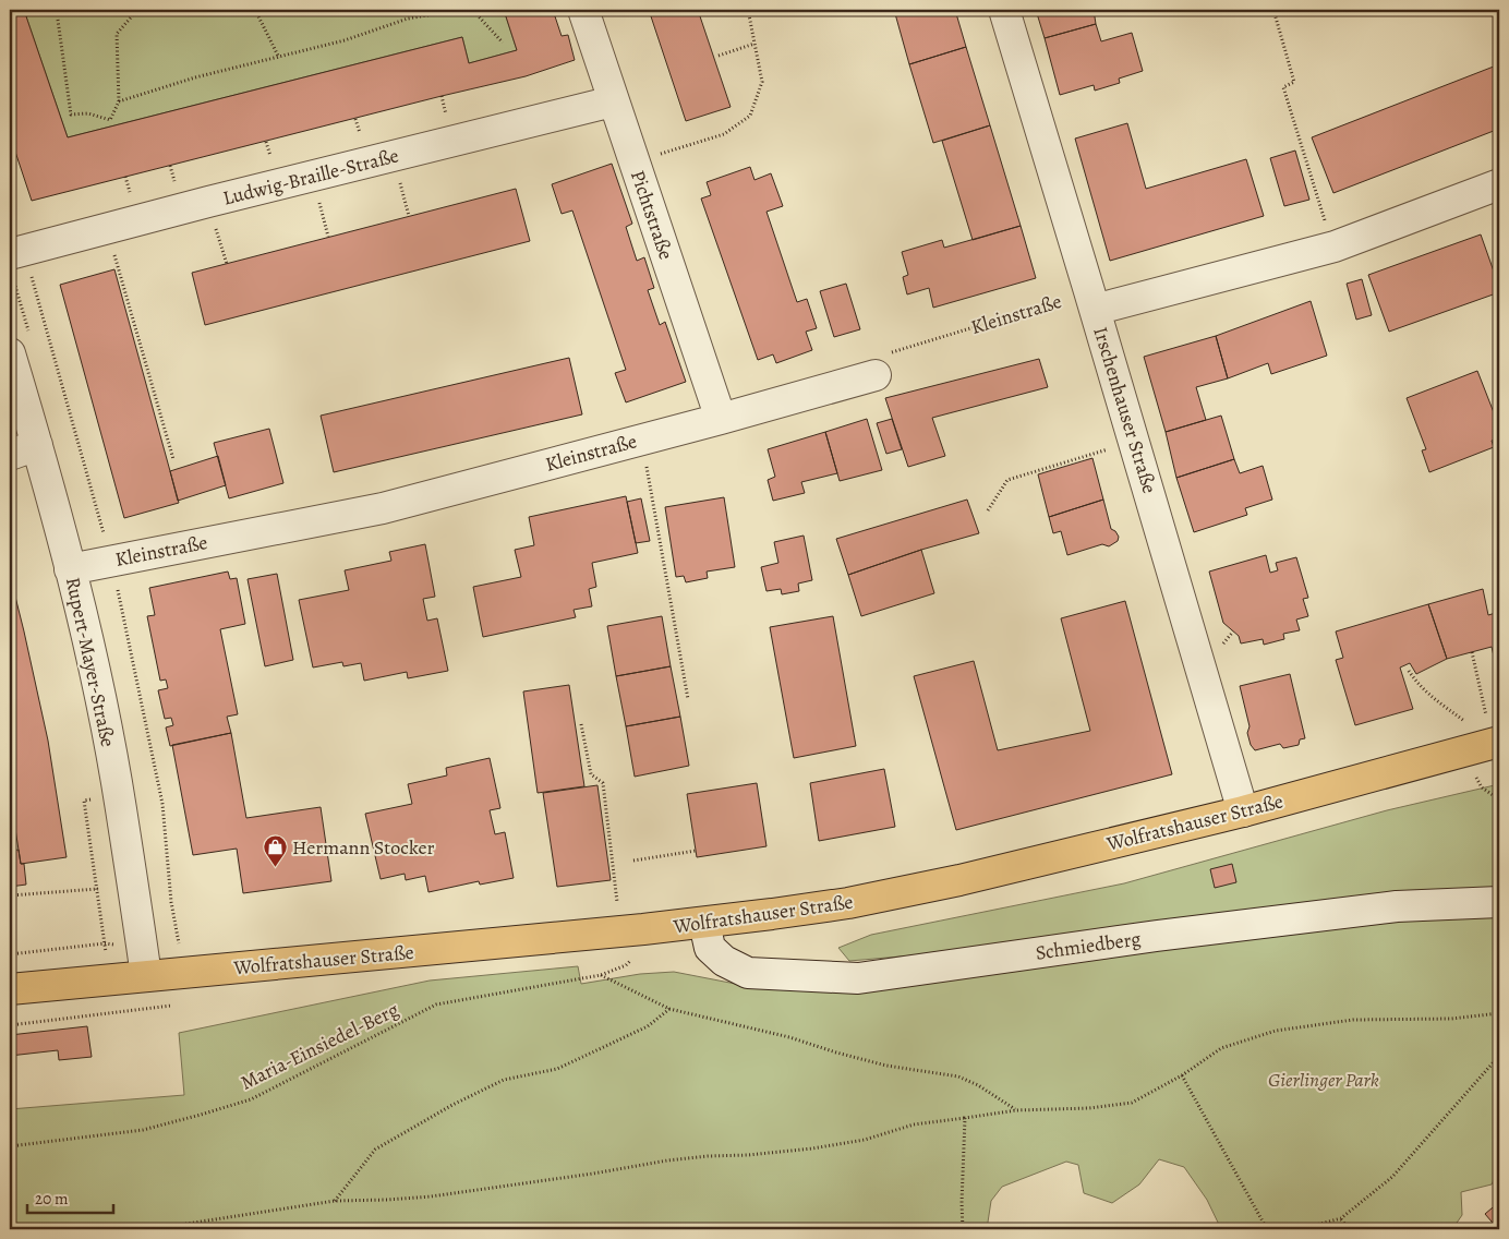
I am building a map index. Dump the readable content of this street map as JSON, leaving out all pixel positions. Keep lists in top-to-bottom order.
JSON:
{
  "streets": {
    "main road": ["Wolfratshauser Straße"],
    "street": [
      "Ludwig-Braille-Straße",
      "Pichtstraße",
      "Kleinstraße",
      "Irschenhauser Straße",
      "Rupert-Mayer-Straße",
      "Schmiedberg"
    ],
    "path": ["Maria-Einsiedel-Berg"]
  },
  "crossings": [
    ["Ludwig-Braille-Straße", "Pichtstraße"],
    ["Pichtstraße", "Kleinstraße"],
    ["Kleinstraße", "Irschenhauser Straße"],
    ["Kleinstraße", "Rupert-Mayer-Straße"],
    ["Irschenhauser Straße", "Wolfratshauser Straße"],
    ["Rupert-Mayer-Straße", "Wolfratshauser Straße"],
    ["Wolfratshauser Straße", "Schmiedberg"]
  ],
  "parks": ["Gierlinger Park"],
  "places": {
    "shop": ["Hermann Stocker"]
  },
  "scale_bar": "20 m"
}
